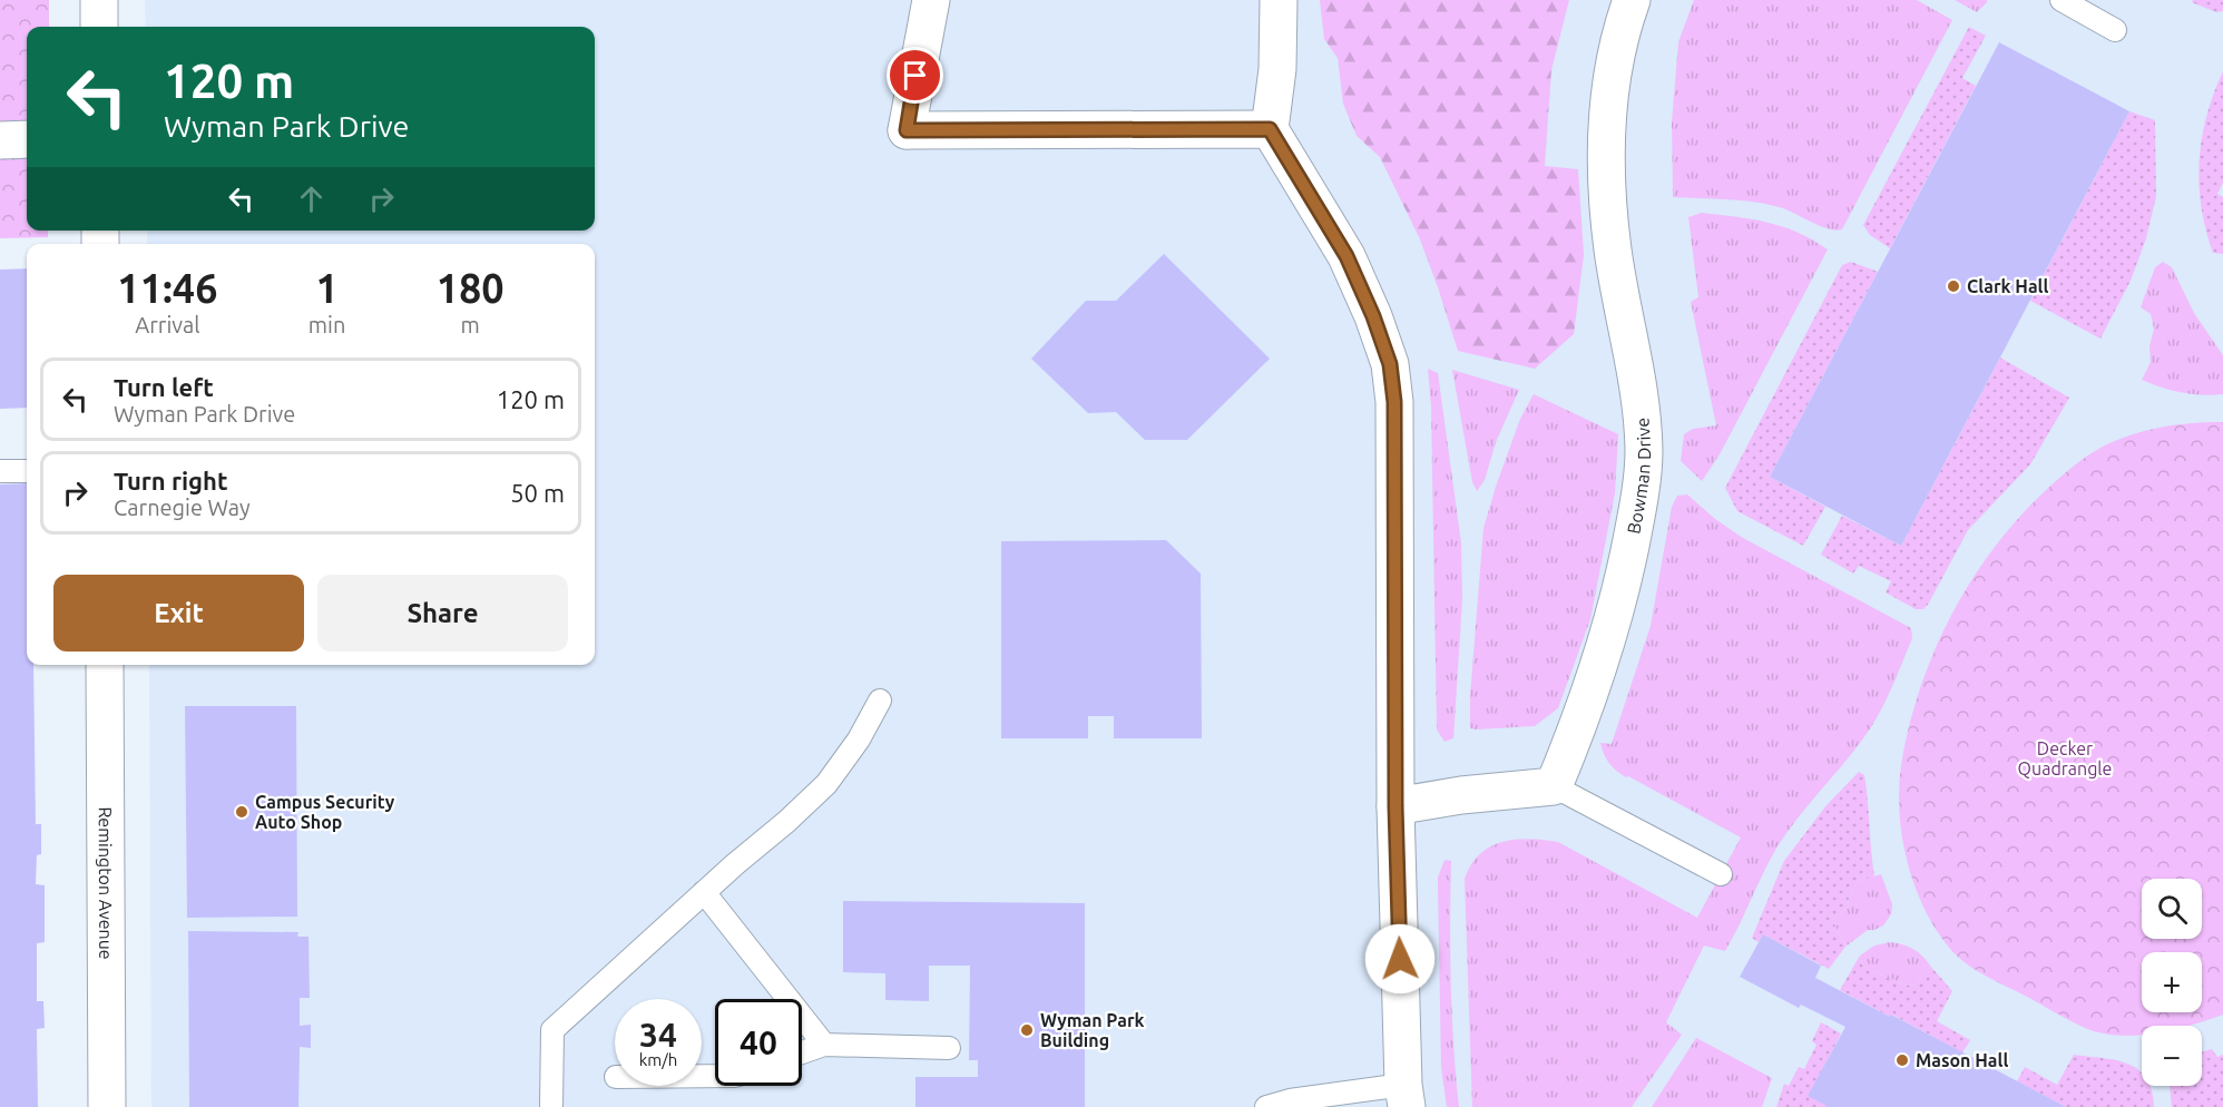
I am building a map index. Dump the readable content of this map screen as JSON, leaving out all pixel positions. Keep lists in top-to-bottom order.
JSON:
{
  "streets": {
    "street": ["Bowman Drive", "Remington Avenue"]
  },
  "parks": ["Decker Quadrangle"],
  "places": [
    "Clark Hall",
    "Campus Security Auto Shop",
    "Wyman Park Building",
    "Mason Hall"
  ],
  "page": {
    "turn": ["120 m", "Wyman Park Drive"],
    "eta": [
      "11:46",
      "Arrival",
      "1",
      "min",
      "180",
      "m"
    ],
    "list": [
      {
        "name": "Turn left",
        "note": "Wyman Park Drive",
        "value": "120 m"
      },
      {
        "name": "Turn right",
        "note": "Carnegie Way",
        "value": "50 m"
      }
    ],
    "buttons": ["Exit", "Share"],
    "map_buttons": ["+", "−"],
    "speed": "34 km/h",
    "limit": "40"
  }
}
